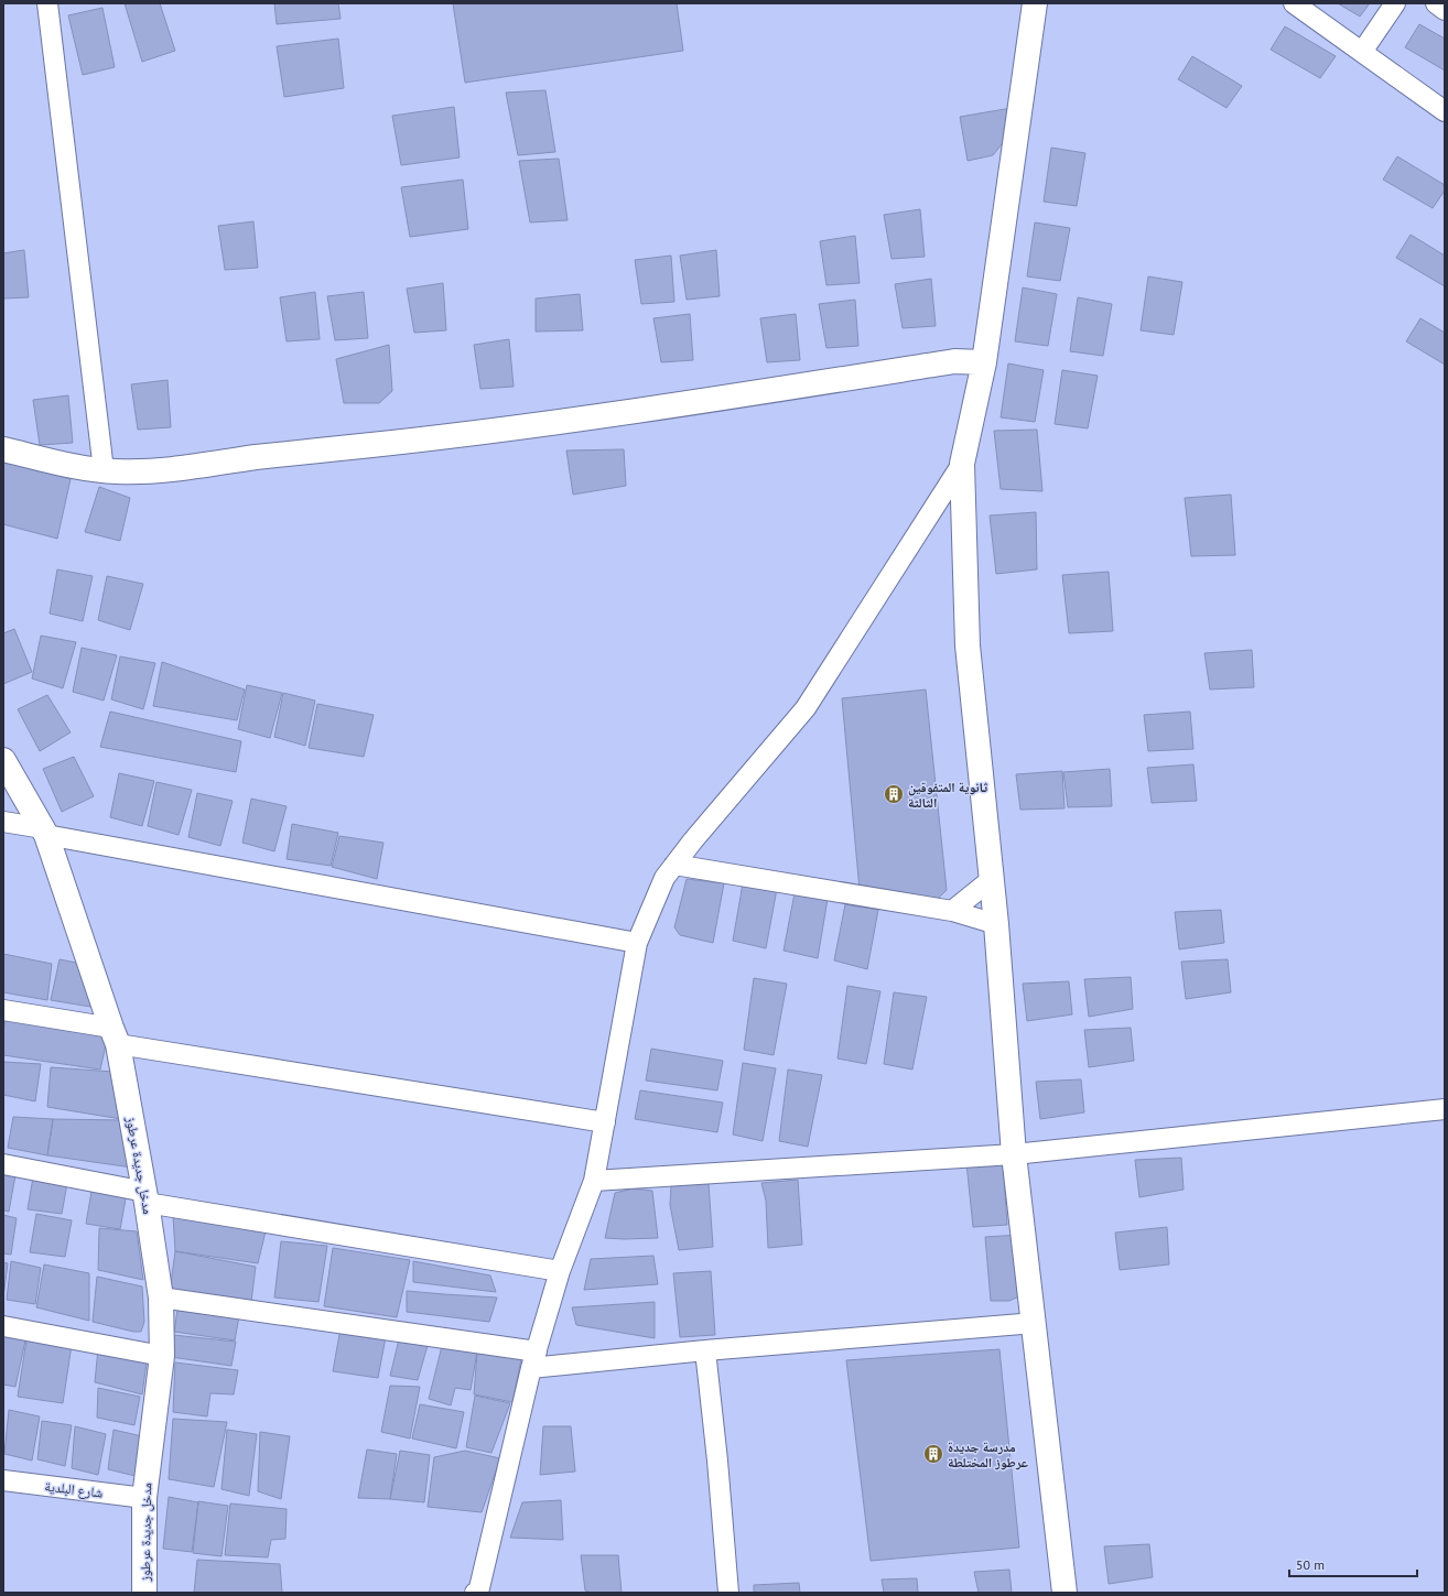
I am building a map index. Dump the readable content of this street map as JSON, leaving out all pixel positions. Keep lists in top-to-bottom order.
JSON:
{
  "streets": {
    "street": ["مدخل جديدة عرطوز", "شارع البلدية"]
  },
  "crossings": [
    ["مدخل جديدة عرطوز", "شارع البلدية"]
  ],
  "places": {
    "building": ["ثانوية المتفوقين الثالثة", "مدرسة جديدة عرطوز المختلطة"]
  },
  "scale_bar": "50 m"
}
